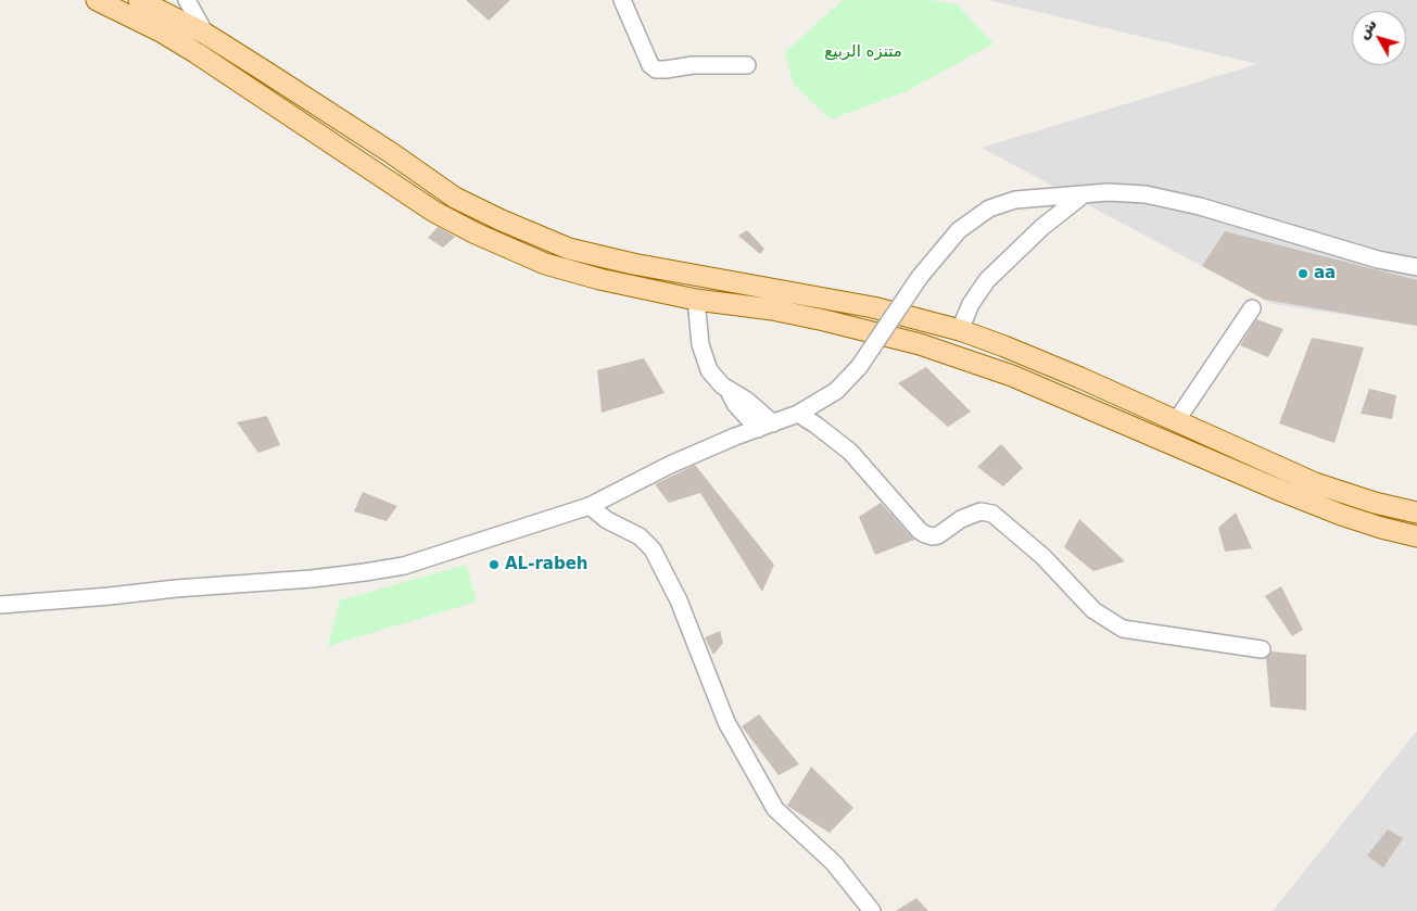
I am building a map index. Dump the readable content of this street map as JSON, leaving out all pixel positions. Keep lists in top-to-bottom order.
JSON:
{
  "parks": ["متنزه الربيع"],
  "places": ["aa", "AL-rabeh"],
  "north": "top left"
}
